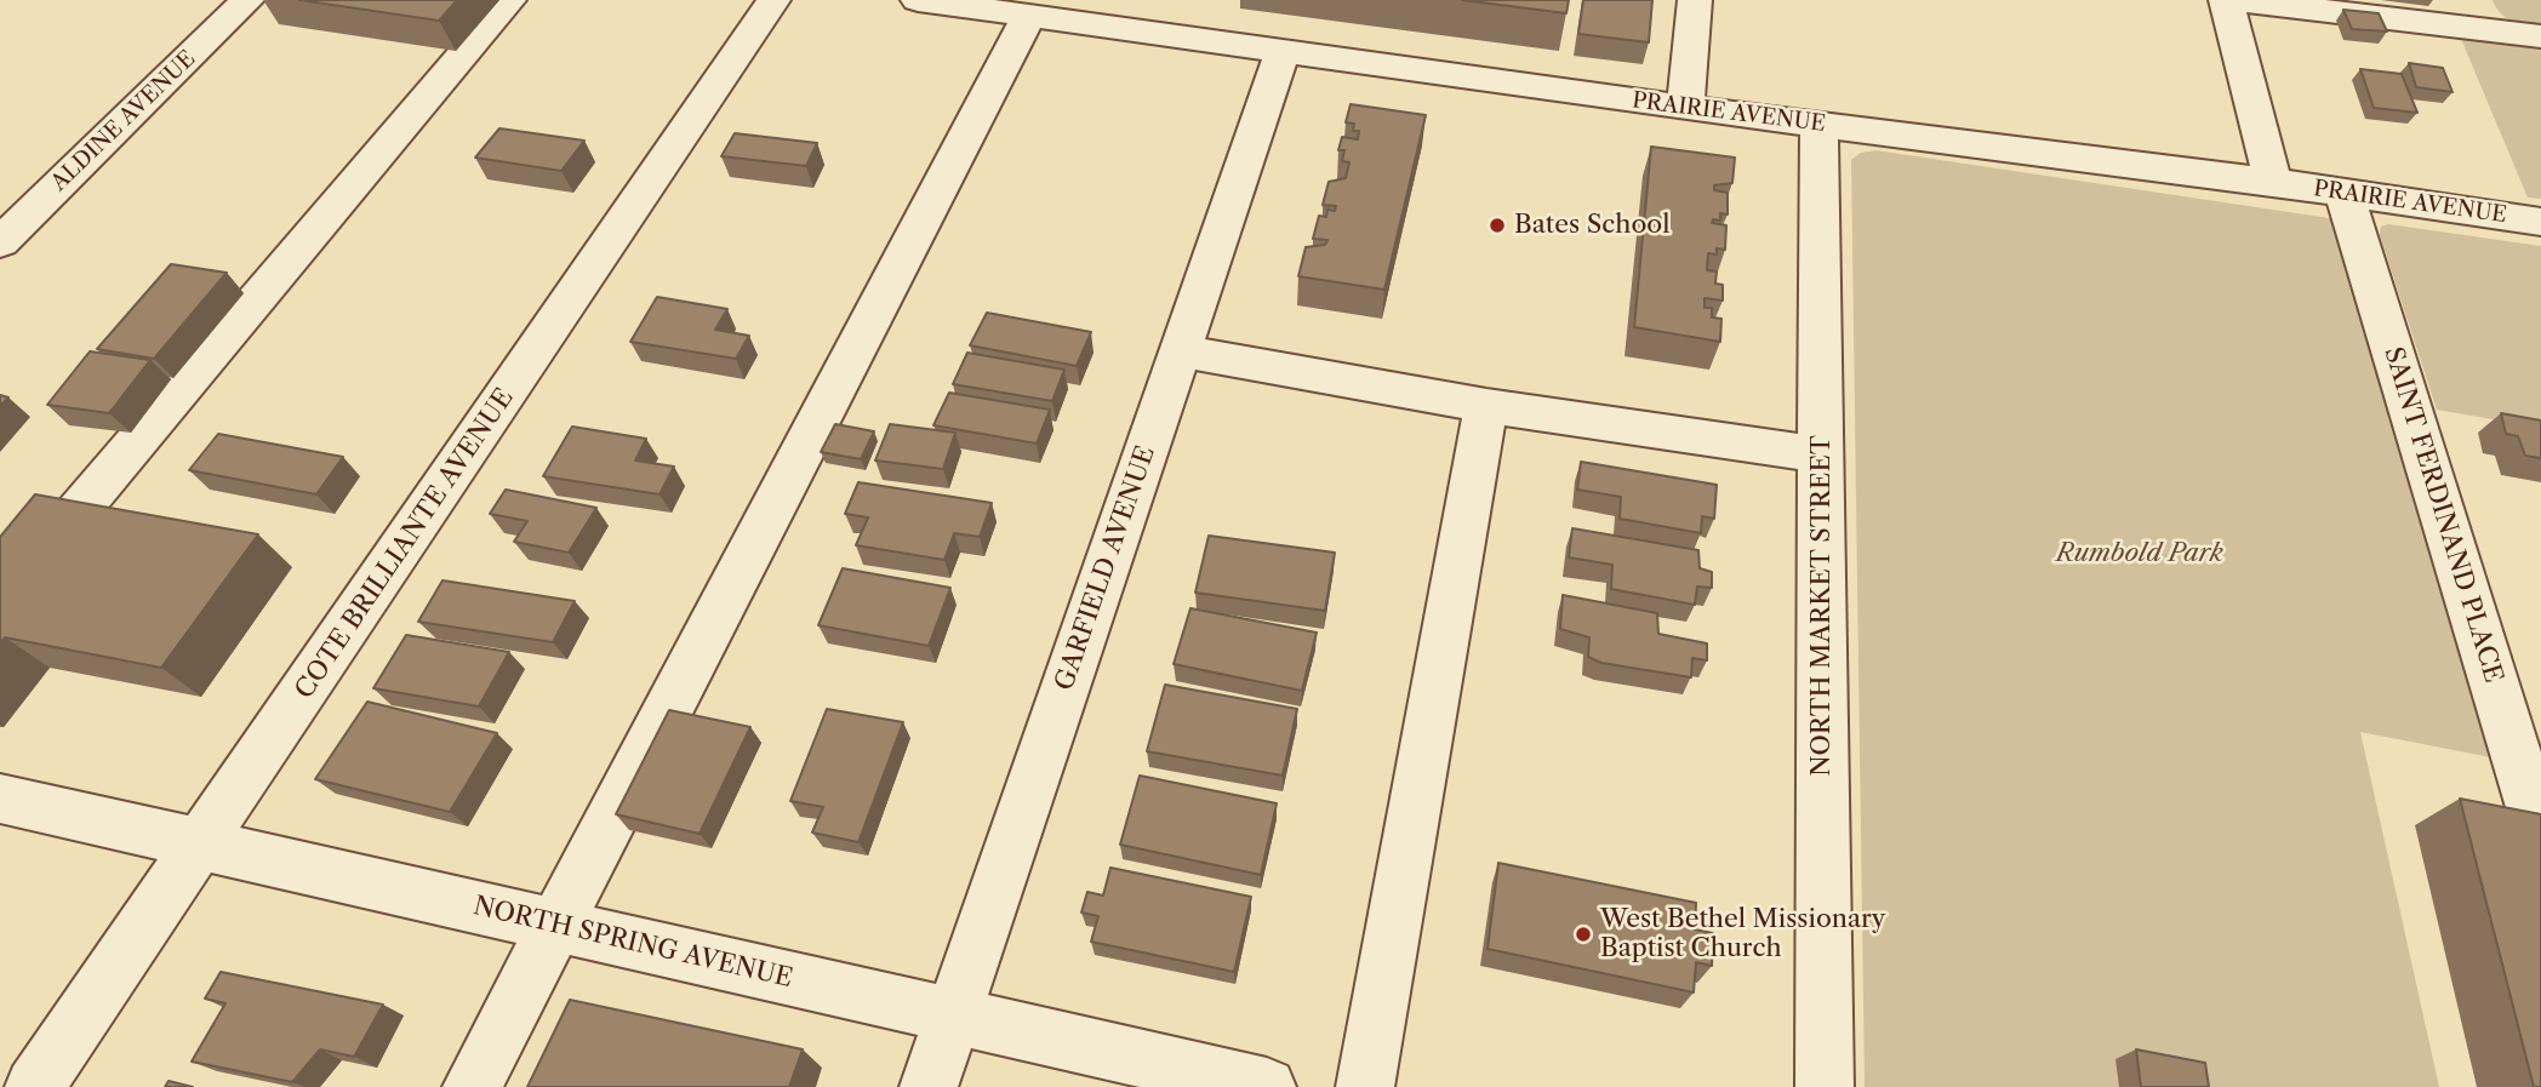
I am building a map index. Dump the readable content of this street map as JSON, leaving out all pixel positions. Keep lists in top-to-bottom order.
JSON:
{
  "streets": {
    "street": [
      "PRAIRIE AVENUE",
      "ALDINE AVENUE",
      "SAINT FERDINAND PLACE",
      "COTE BRILLIANTE AVENUE",
      "GARFIELD AVENUE",
      "NORTH MARKET STREET",
      "NORTH SPRING AVENUE"
    ]
  },
  "crossings": [
    ["PRAIRIE AVENUE", "SAINT FERDINAND PLACE"],
    ["PRAIRIE AVENUE", "GARFIELD AVENUE"],
    ["PRAIRIE AVENUE", "NORTH MARKET STREET"],
    ["COTE BRILLIANTE AVENUE", "NORTH SPRING AVENUE"],
    ["GARFIELD AVENUE", "NORTH SPRING AVENUE"]
  ],
  "parks": ["Rumbold Park"],
  "places": ["Bates School", "West Bethel Missionary Baptist Church"]
}
